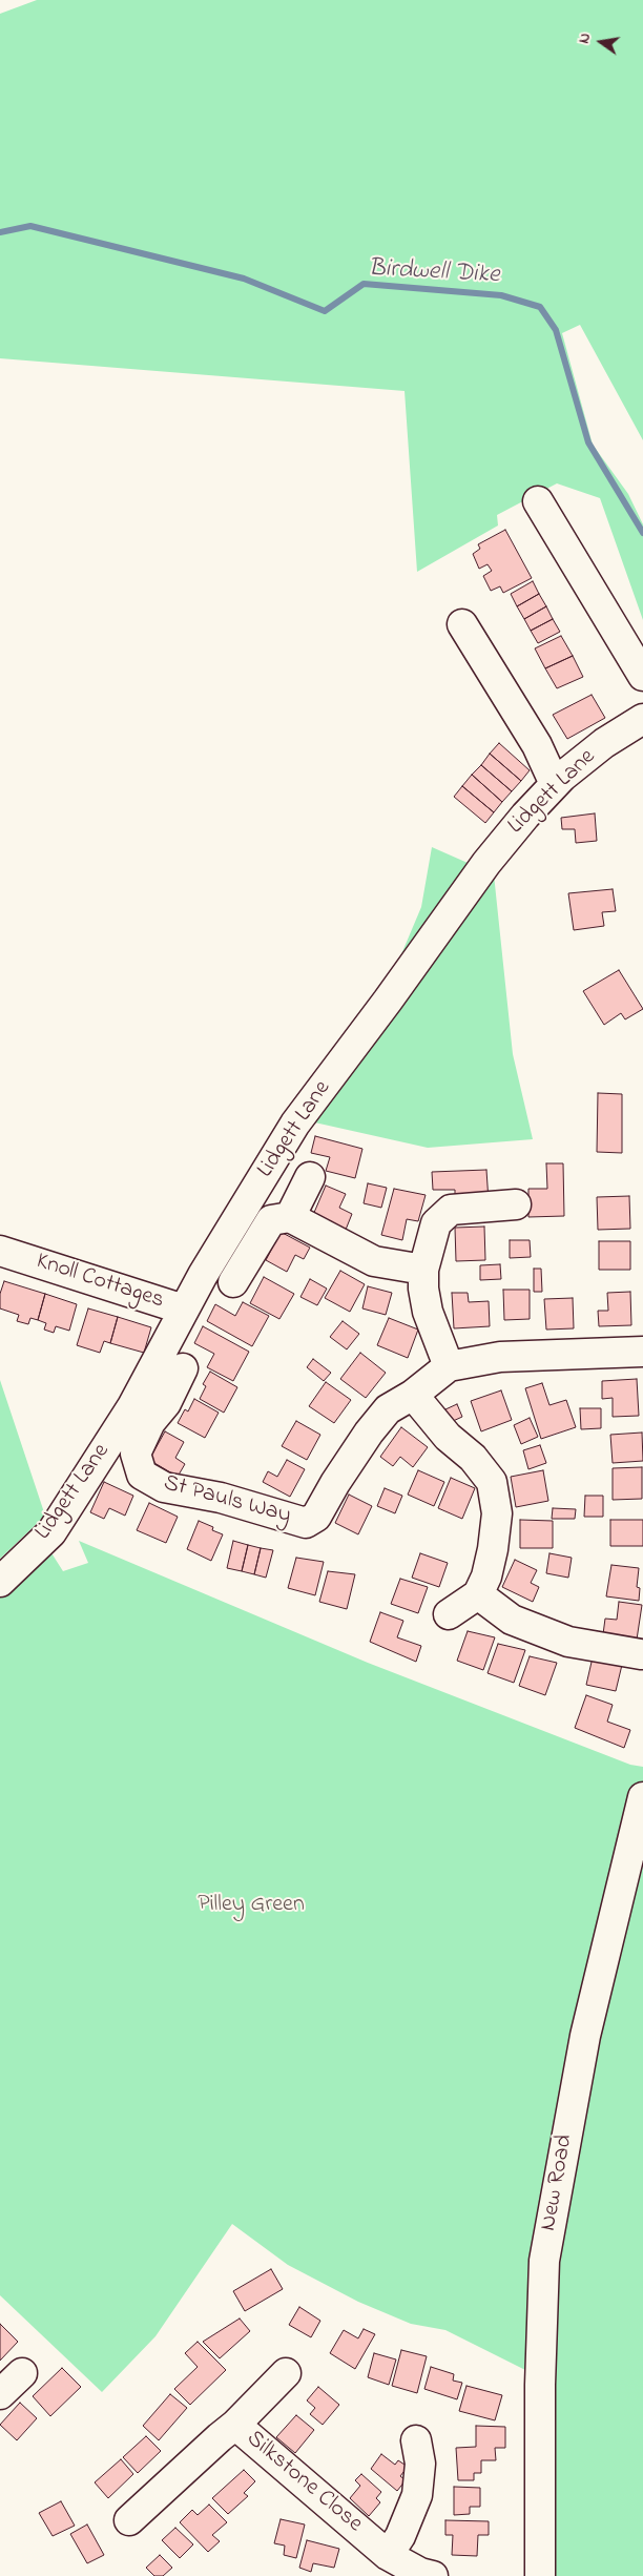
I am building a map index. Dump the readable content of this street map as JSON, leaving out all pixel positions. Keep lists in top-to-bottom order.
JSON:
{
  "streets": {
    "street": [
      "Lidgett Lane",
      "Knoll Cottages",
      "St Pauls Way",
      "New Road",
      "Silkstone Close"
    ]
  },
  "crossings": [
    ["Lidgett Lane", "Knoll Cottages"]
  ],
  "water": ["Birdwell Dike"],
  "parks": ["Pilley Green"],
  "north": "left"
}
